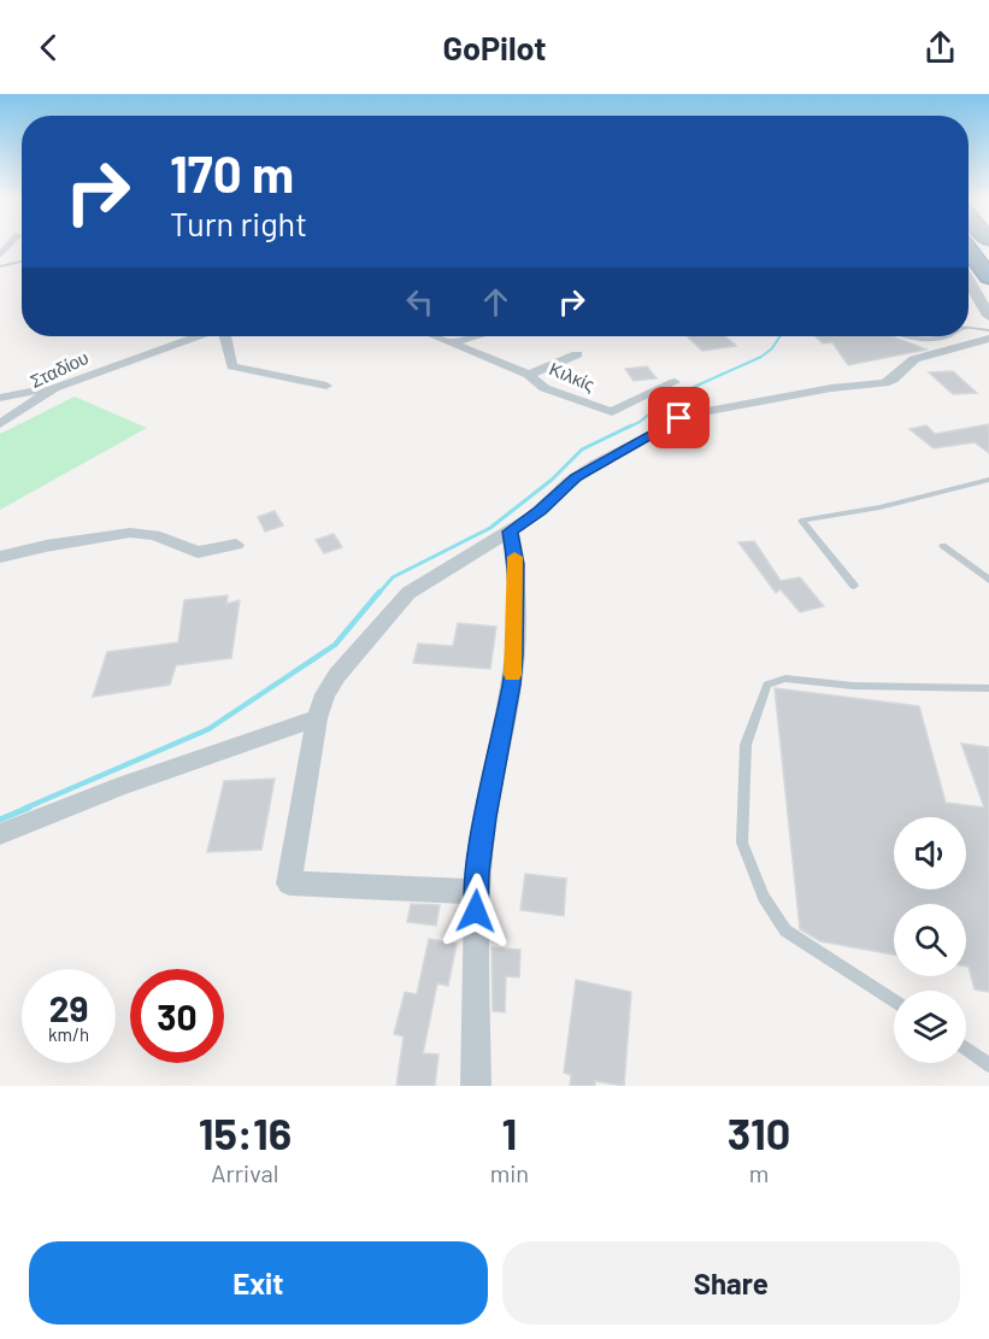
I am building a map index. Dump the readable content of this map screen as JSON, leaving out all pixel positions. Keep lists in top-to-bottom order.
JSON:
{
  "streets": {
    "street": ["Σταδίου", "Κιλκίς"]
  },
  "page": {
    "header": "GoPilot",
    "turn": ["170 m", "Turn right"],
    "speed": "29 km/h",
    "limit": "30",
    "eta": [
      "15:16",
      "Arrival",
      "1",
      "min",
      "310",
      "m"
    ],
    "buttons": ["Exit", "Share"]
  }
}
